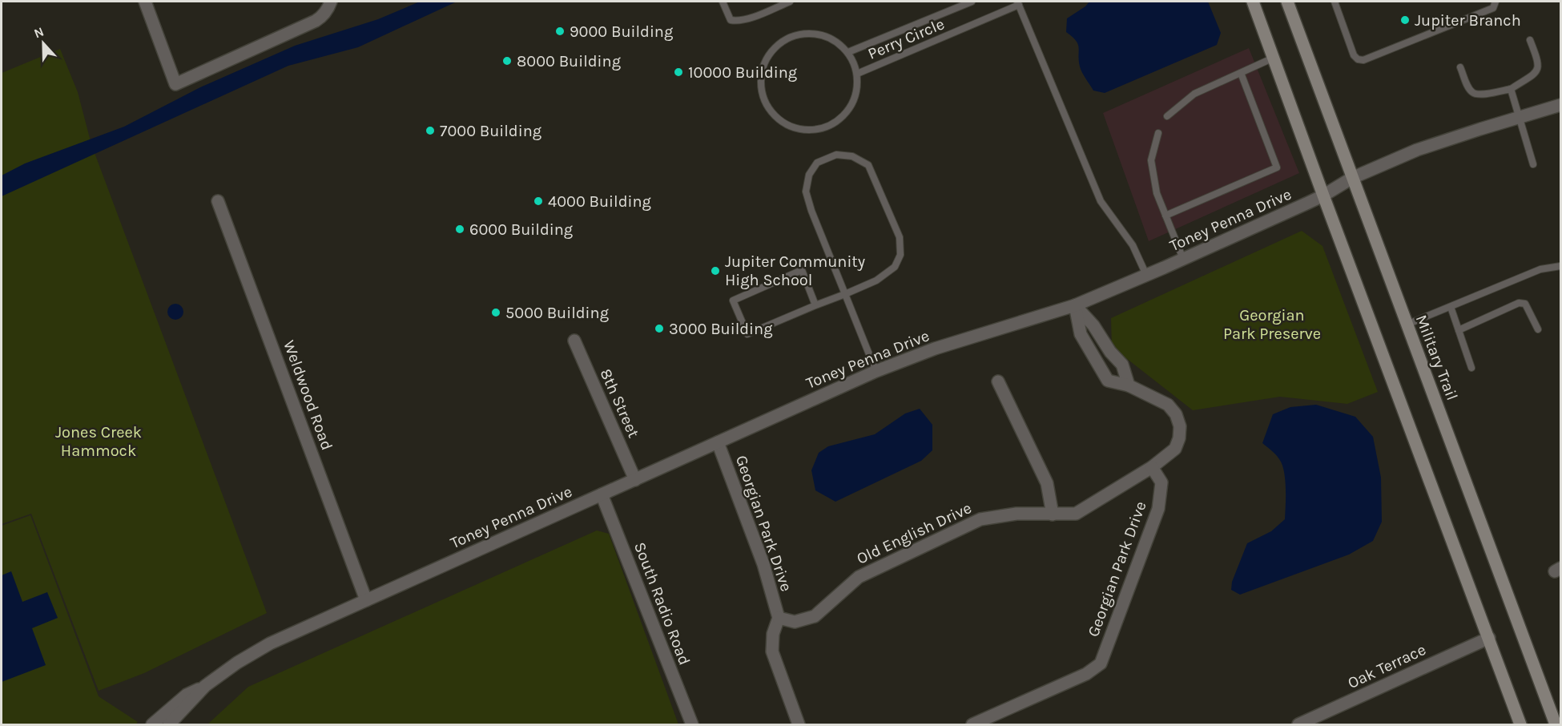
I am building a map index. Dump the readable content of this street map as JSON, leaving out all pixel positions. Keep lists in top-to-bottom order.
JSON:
{
  "streets": {
    "main road": ["Military Trail"],
    "street": [
      "Toney Penna Drive",
      "Weldwood Road",
      "8th Street",
      "Georgian Park Drive",
      "Old English Drive",
      "South Radio Road",
      "Oak Terrace"
    ],
    "lane": ["Perry Circle"]
  },
  "crossings": [
    ["Toney Penna Drive", "Military Trail"],
    ["Toney Penna Drive", "Weldwood Road"],
    ["Toney Penna Drive", "8th Street"],
    ["Toney Penna Drive", "Georgian Park Drive"],
    ["Toney Penna Drive", "South Radio Road"],
    ["Georgian Park Drive", "Old English Drive"]
  ],
  "parks": ["Georgian Park Preserve", "Jones Creek Hammock"],
  "places": [
    "Jupiter Branch",
    "9000 Building",
    "8000 Building",
    "10000 Building",
    "7000 Building",
    "4000 Building",
    "6000 Building",
    "Jupiter Community High School",
    "5000 Building",
    "3000 Building"
  ],
  "north": "top"
}
